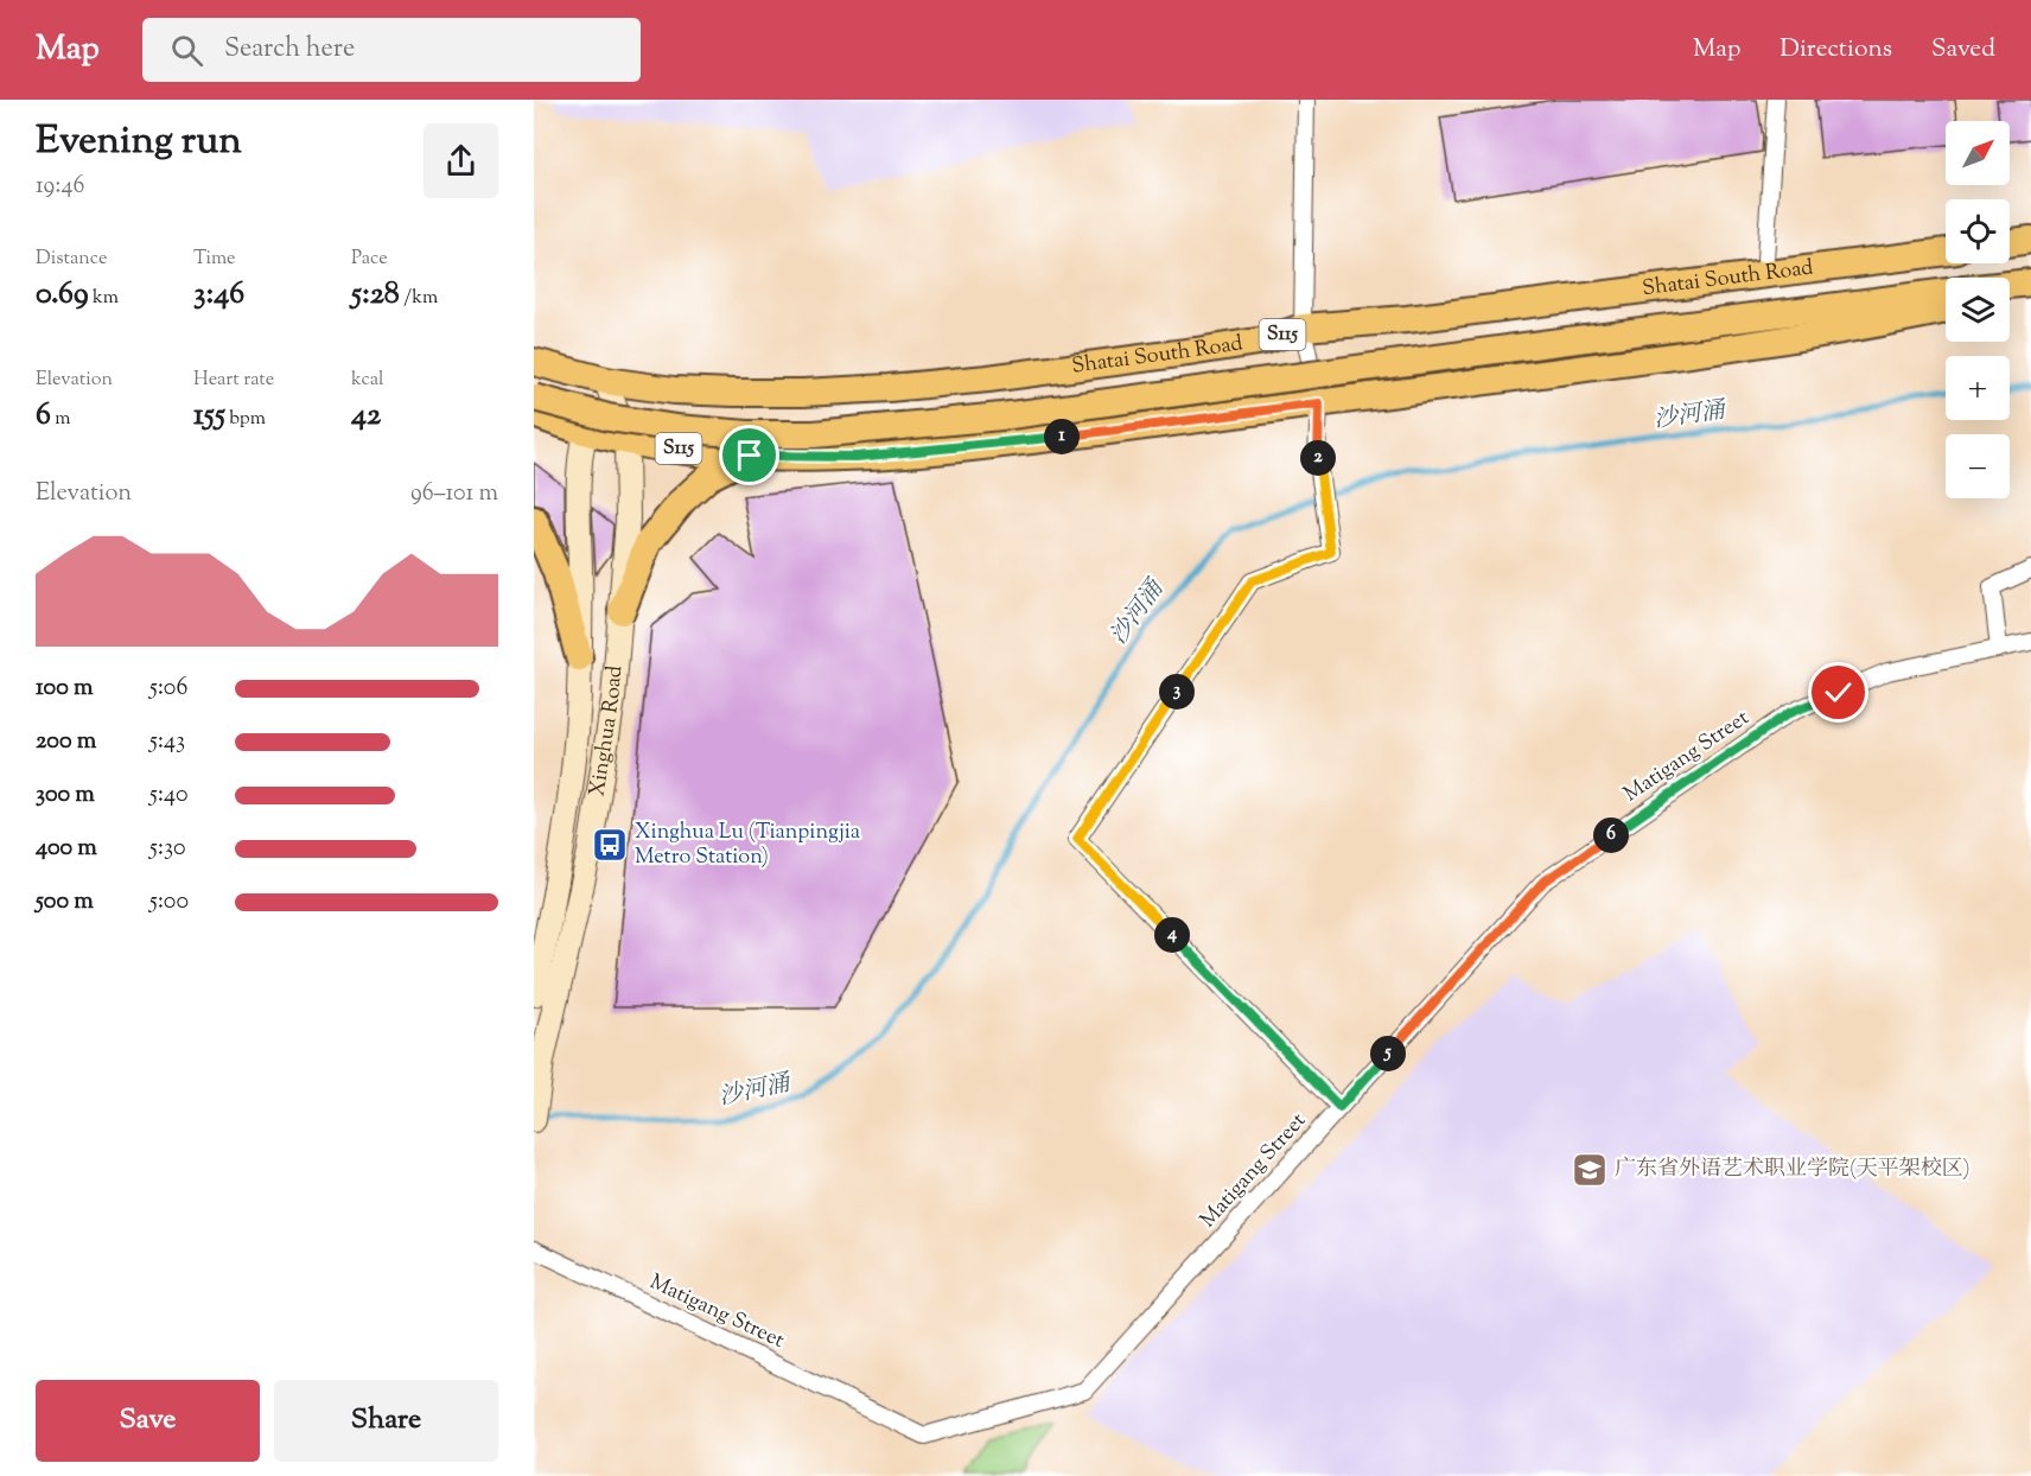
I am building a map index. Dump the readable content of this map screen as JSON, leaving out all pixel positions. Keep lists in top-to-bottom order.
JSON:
{
  "streets": {
    "main road": ["Shatai South Road", "S115", "Xinghua Road"],
    "street": ["Matigang Street"]
  },
  "crossings": [
    ["Shatai South Road", "S115"],
    ["Shatai South Road", "Xinghua Road"],
    ["S115", "Xinghua Road"]
  ],
  "water": ["沙河涌"],
  "places": {
    "bus stop": ["Xinghua Lu (Tianpingjia Metro Station)"],
    "school or university": ["广东省外语艺术职业学院(天平架校区)"]
  },
  "north": "top right",
  "page": {
    "header": "Map",
    "search": "Search here",
    "nav": ["Map", "Directions", "Saved"],
    "heading": ["Evening run", "19:46"],
    "map_buttons": ["+", "−"],
    "stats": [
      ["Distance", "0.69 km"],
      ["Time", "3:46"],
      ["Pace", "5:28 /km"],
      ["Elevation", "6 m"],
      ["Heart rate", "155 bpm"],
      ["kcal", "42"]
    ],
    "pins": [
      "1",
      "2",
      "3",
      "6",
      "4",
      "5"
    ],
    "chart": ["Elevation", "96–101 m"],
    "list": [
      {
        "name": "100 m",
        "note": "5:06"
      },
      {
        "name": "200 m",
        "note": "5:43"
      },
      {
        "name": "300 m",
        "note": "5:40"
      },
      {
        "name": "400 m",
        "note": "5:30"
      },
      {
        "name": "500 m",
        "note": "5:00"
      }
    ],
    "buttons": ["Save", "Share"]
  }
}
